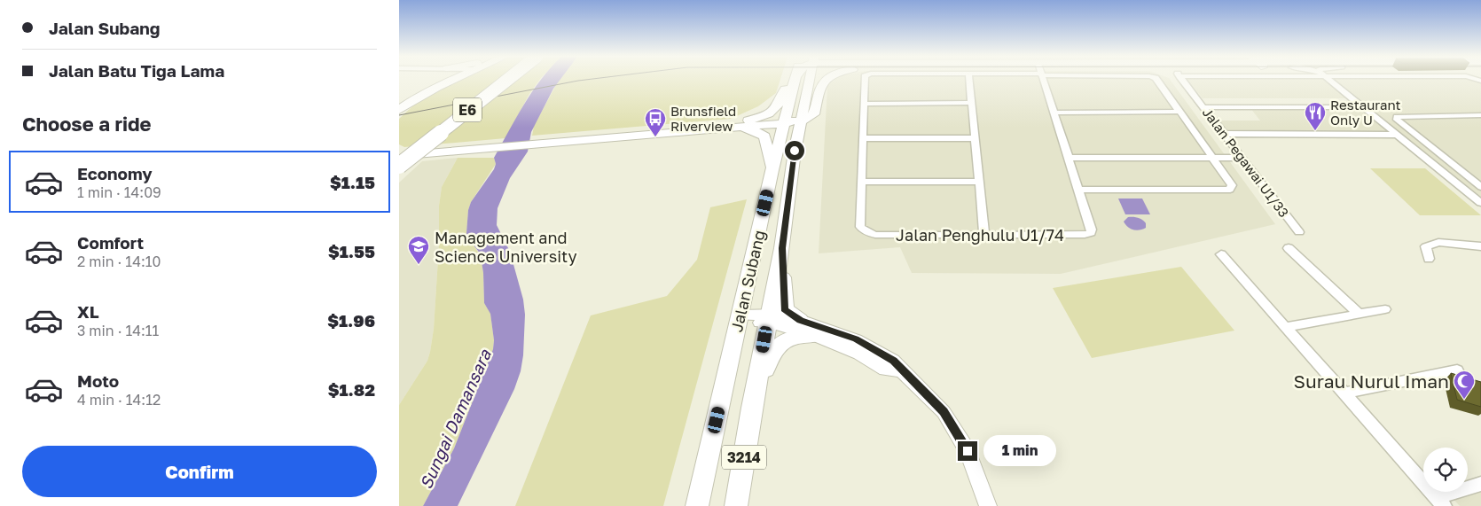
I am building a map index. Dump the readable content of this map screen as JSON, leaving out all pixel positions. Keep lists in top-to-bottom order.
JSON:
{
  "streets": {
    "highway": ["E6"],
    "main road": ["Jalan Subang", "3214"],
    "street": ["Jalan Pegawai U1/33", "Jalan Penghulu U1/74"]
  },
  "water": ["Sungai Damansara"],
  "places": {
    "restaurant": ["Restaurant Only U"],
    "bus stop": ["Brunsfield Riverview"],
    "school or university": ["Management and Science University"],
    "mosque": ["Surau Nurul Iman"]
  },
  "page": {
    "banner": ["Jalan Subang", "Jalan Batu Tiga Lama"],
    "heading": "Choose a ride",
    "list": [
      {
        "name": "Economy",
        "note": "1 min · 14:09",
        "value": "$1.15"
      },
      {
        "name": "Comfort",
        "note": "2 min · 14:10",
        "value": "$1.55"
      },
      {
        "name": "XL",
        "note": "3 min · 14:11",
        "value": "$1.96"
      },
      {
        "name": "Moto",
        "note": "4 min · 14:12",
        "value": "$1.82"
      }
    ],
    "bubble": "1 min",
    "buttons": "Confirm"
  }
}
